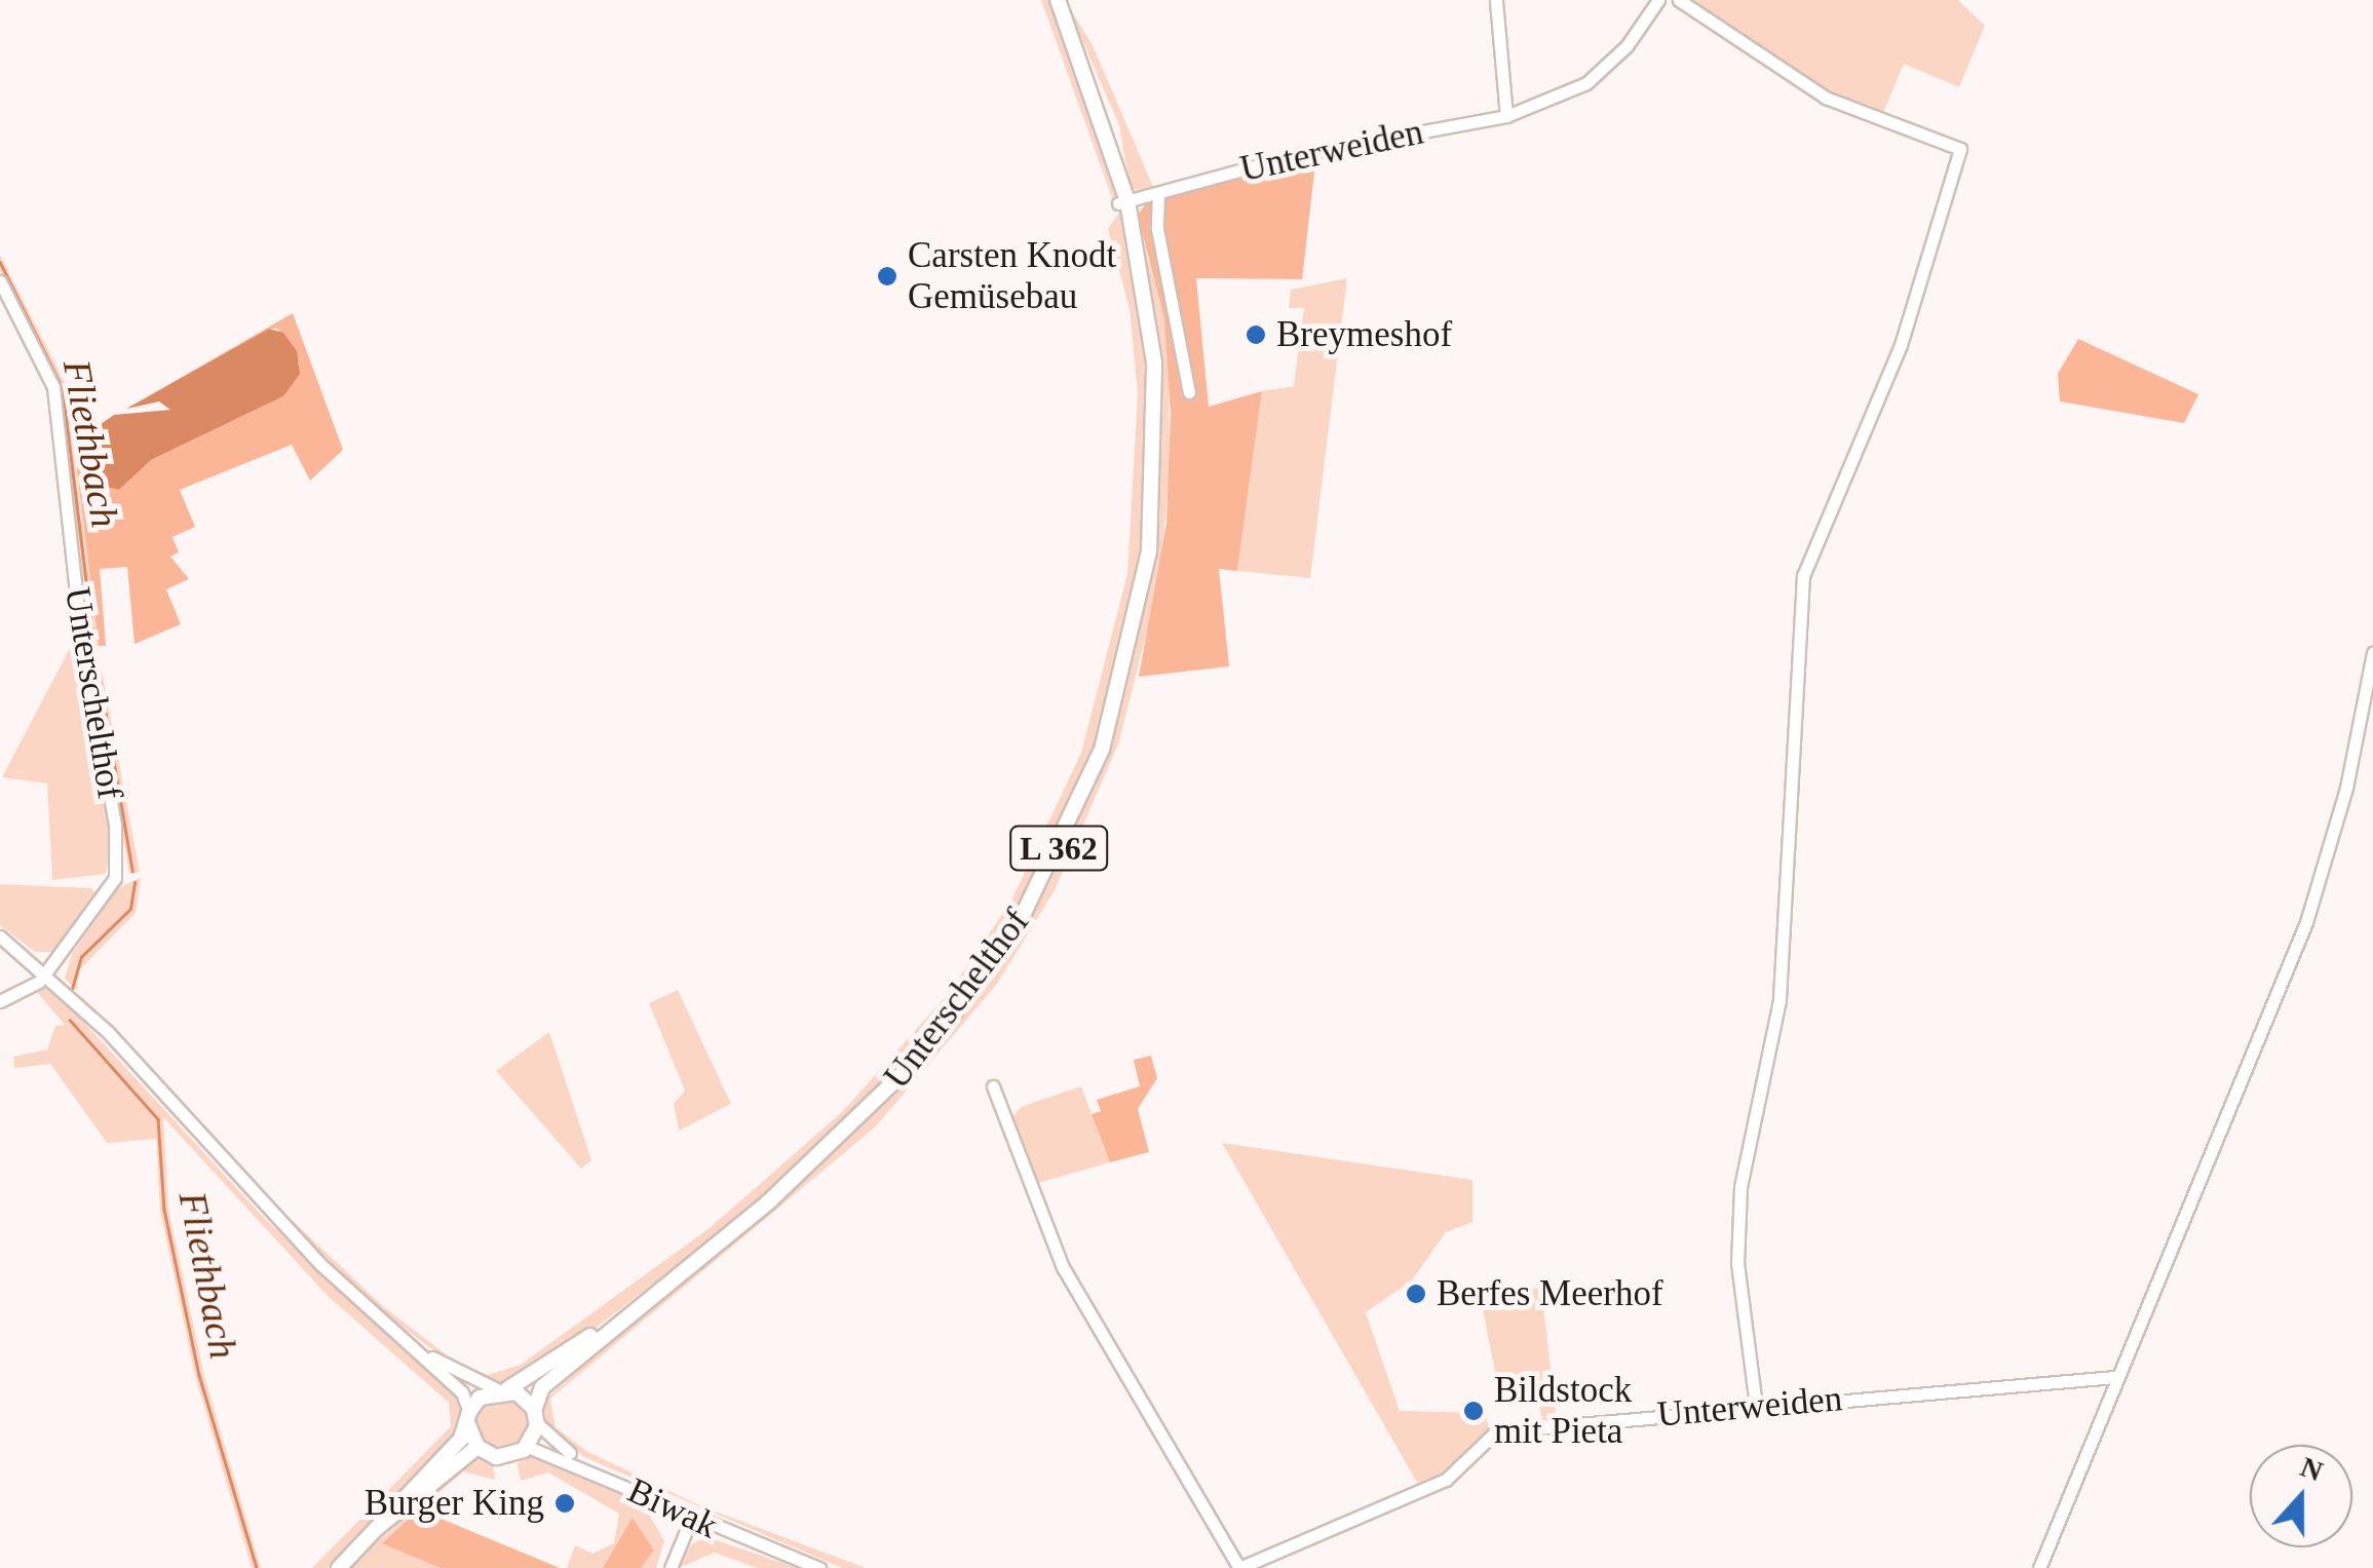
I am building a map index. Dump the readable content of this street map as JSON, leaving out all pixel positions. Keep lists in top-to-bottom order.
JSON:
{
  "streets": {
    "main road": ["Unterschelthof", "L 362"],
    "street": ["Unterweiden", "Biwak"]
  },
  "crossings": [
    ["Unterweiden", "Unterschelthof"],
    ["Unterweiden", "L 362"],
    ["Unterschelthof", "L 362"],
    ["Unterschelthof", "Biwak"]
  ],
  "water": ["Fliethbach"],
  "places": [
    "Carsten Knodt Gemüsebau",
    "Breymeshof",
    "Berfes Meerhof",
    "Bildstock mit Pieta",
    "Burger King"
  ],
  "north": "top"
}
